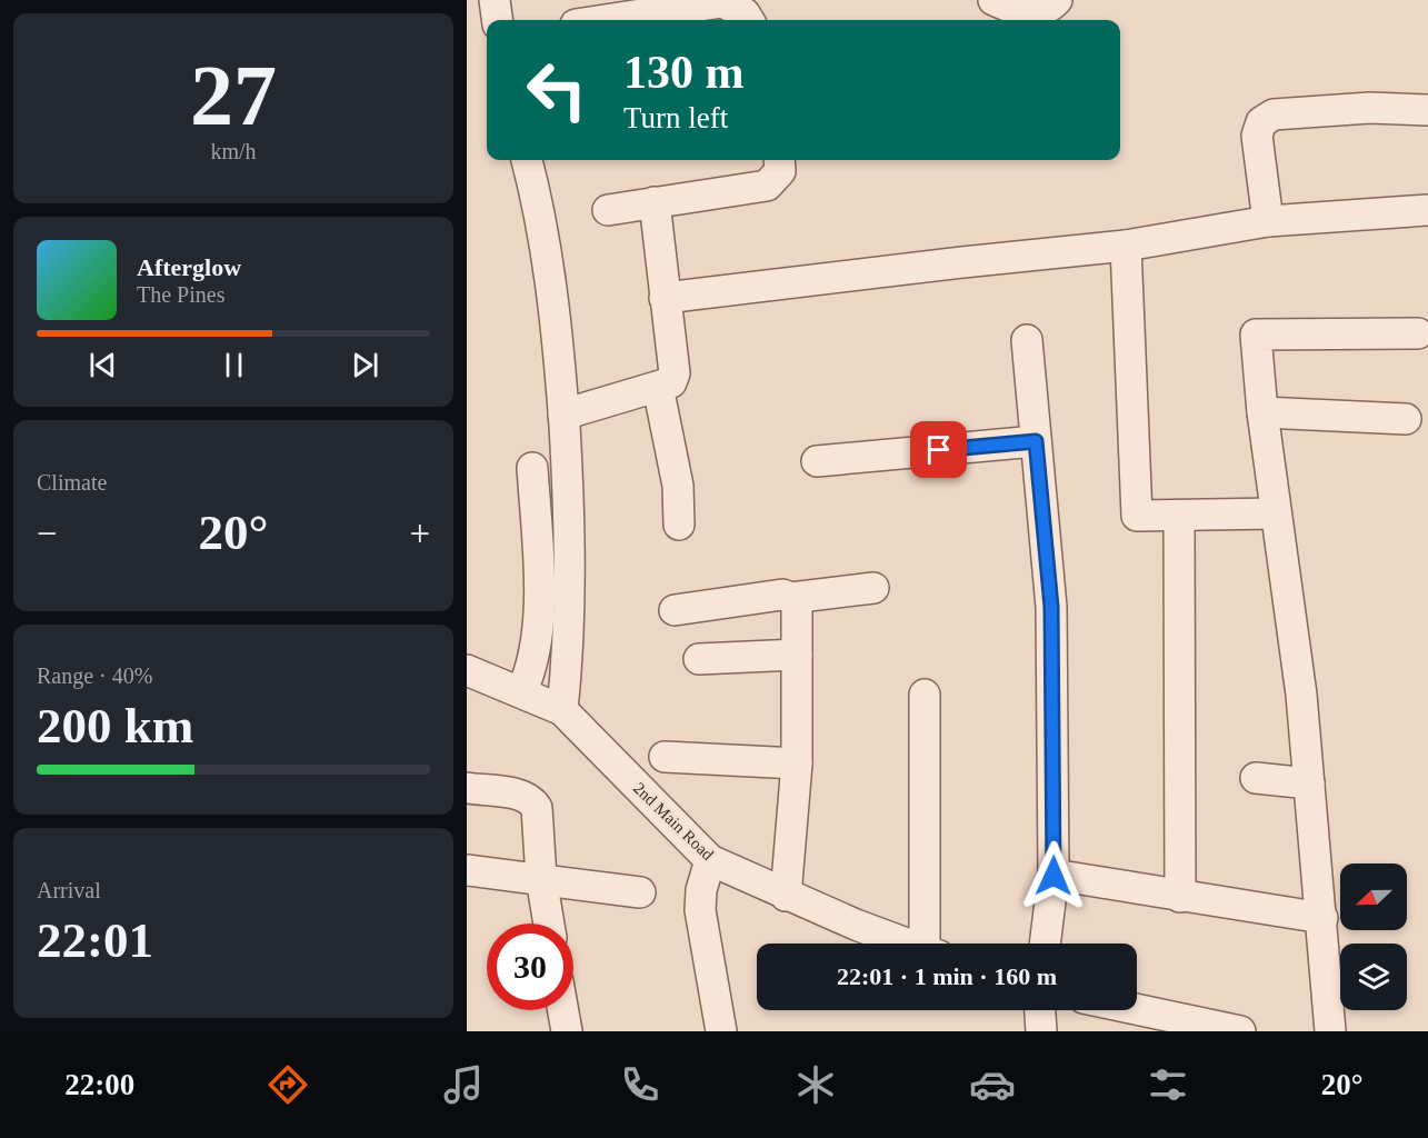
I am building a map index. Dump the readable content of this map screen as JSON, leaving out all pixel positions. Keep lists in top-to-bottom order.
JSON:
{
  "streets": {
    "street": ["2nd Main Road"]
  },
  "north": "left",
  "page": {
    "tile": [
      ["27", "km/h"],
      "Climate",
      ["Range · 40%", "200 km"],
      ["Arrival", "22:01"]
    ],
    "turn": ["130 m", "Turn left"],
    "song": ["Afterglow", "The Pines"],
    "heat": ["−", "20°", "+"],
    "limit": "30",
    "trip": "22:01 · 1 min · 160 m",
    "tabs": ["22:00", "20°"]
  }
}
